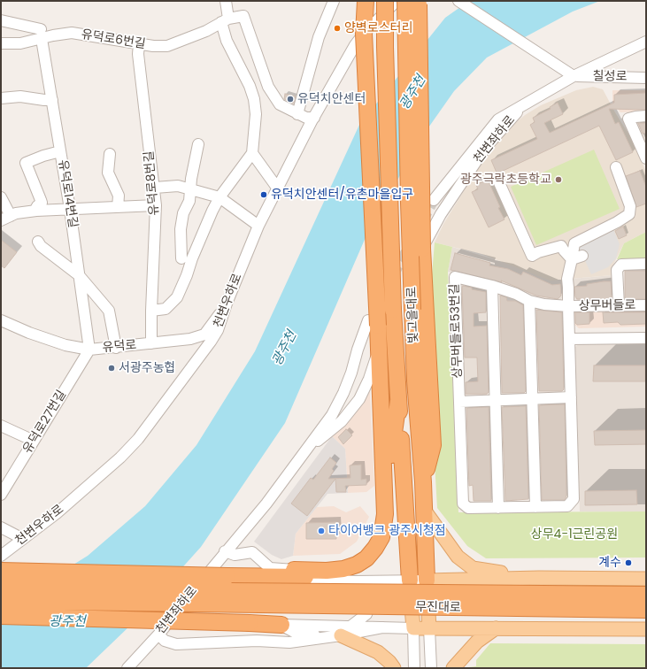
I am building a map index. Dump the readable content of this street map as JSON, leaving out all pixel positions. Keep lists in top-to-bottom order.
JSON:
{
  "streets": {
    "highway": ["빛고을대로", "무진대로"],
    "street": [
      "유덕로6번길",
      "칠성로",
      "천변좌하로",
      "유덕로8번길",
      "유덕로14번길",
      "천변우하로",
      "상무버들로",
      "상무버들로53번길",
      "유덕로",
      "유덕로27번길"
    ]
  },
  "crossings": [
    ["유덕로6번길", "유덕로8번길"],
    ["유덕로6번길", "유덕로14번길"],
    ["칠성로", "천변좌하로"],
    ["유덕로8번길", "유덕로"],
    ["유덕로14번길", "유덕로"],
    ["유덕로14번길", "유덕로27번길"],
    ["천변우하로", "유덕로"],
    ["상무버들로", "상무버들로53번길"],
    ["빛고을대로", "무진대로"],
    ["유덕로", "유덕로27번길"]
  ],
  "water": ["광주천"],
  "parks": ["상무4-1근린공원"],
  "places": [
    "양벽로스터리",
    "유덕치안센터",
    "광주극락초등학교",
    "유덕치안센터/유촌마을입구",
    "서광주농협",
    "타이어뱅크 광주시청점",
    "계수"
  ]
}
